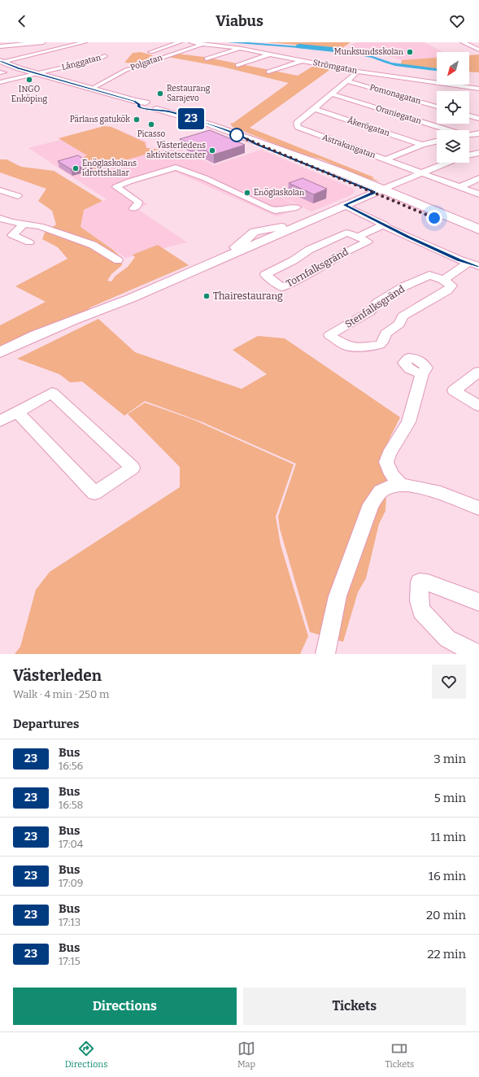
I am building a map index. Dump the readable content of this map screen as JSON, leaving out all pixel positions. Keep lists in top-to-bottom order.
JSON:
{
  "streets": {
    "street": [
      "Långgatan",
      "Polgatan",
      "Strömgatan",
      "Pomonagatan",
      "Oraniegatan",
      "Åkerögatan",
      "Astrakangatan",
      "Tornfalksgränd",
      "Stenfalksgränd"
    ]
  },
  "crossings": [
    ["Polgatan", "Strömgatan"],
    ["Strömgatan", "Astrakangatan"],
    ["Pomonagatan", "Astrakangatan"],
    ["Oraniegatan", "Astrakangatan"],
    ["Åkerögatan", "Astrakangatan"]
  ],
  "places": [
    "Munksundsskolan",
    "INGO Enköping",
    "Restaurang Sarajevo",
    "Pärlans gatukök",
    "Picasso",
    "Västerledens aktivitetscenter",
    "Enöglaskolans idrottshallar",
    "Enöglaskolan",
    "Thairestaurang"
  ],
  "lines": ["bus line 23"],
  "north": "bottom left",
  "page": {
    "header": "Viabus",
    "on_map": "23",
    "heading": [
      ["Västerleden", "Walk · 4 min · 250 m"],
      "Departures"
    ],
    "list": [
      {
        "mark": "23",
        "name": "Bus",
        "note": "16:56",
        "value": "3 min"
      },
      {
        "mark": "23",
        "name": "Bus",
        "note": "16:58",
        "value": "5 min"
      },
      {
        "mark": "23",
        "name": "Bus",
        "note": "17:04",
        "value": "11 min"
      },
      {
        "mark": "23",
        "name": "Bus",
        "note": "17:09",
        "value": "16 min"
      },
      {
        "mark": "23",
        "name": "Bus",
        "note": "17:13",
        "value": "20 min"
      },
      {
        "mark": "23",
        "name": "Bus",
        "note": "17:15",
        "value": "22 min"
      }
    ],
    "buttons": ["Directions", "Tickets"],
    "tabs": ["Directions", "Map", "Tickets"]
  }
}
